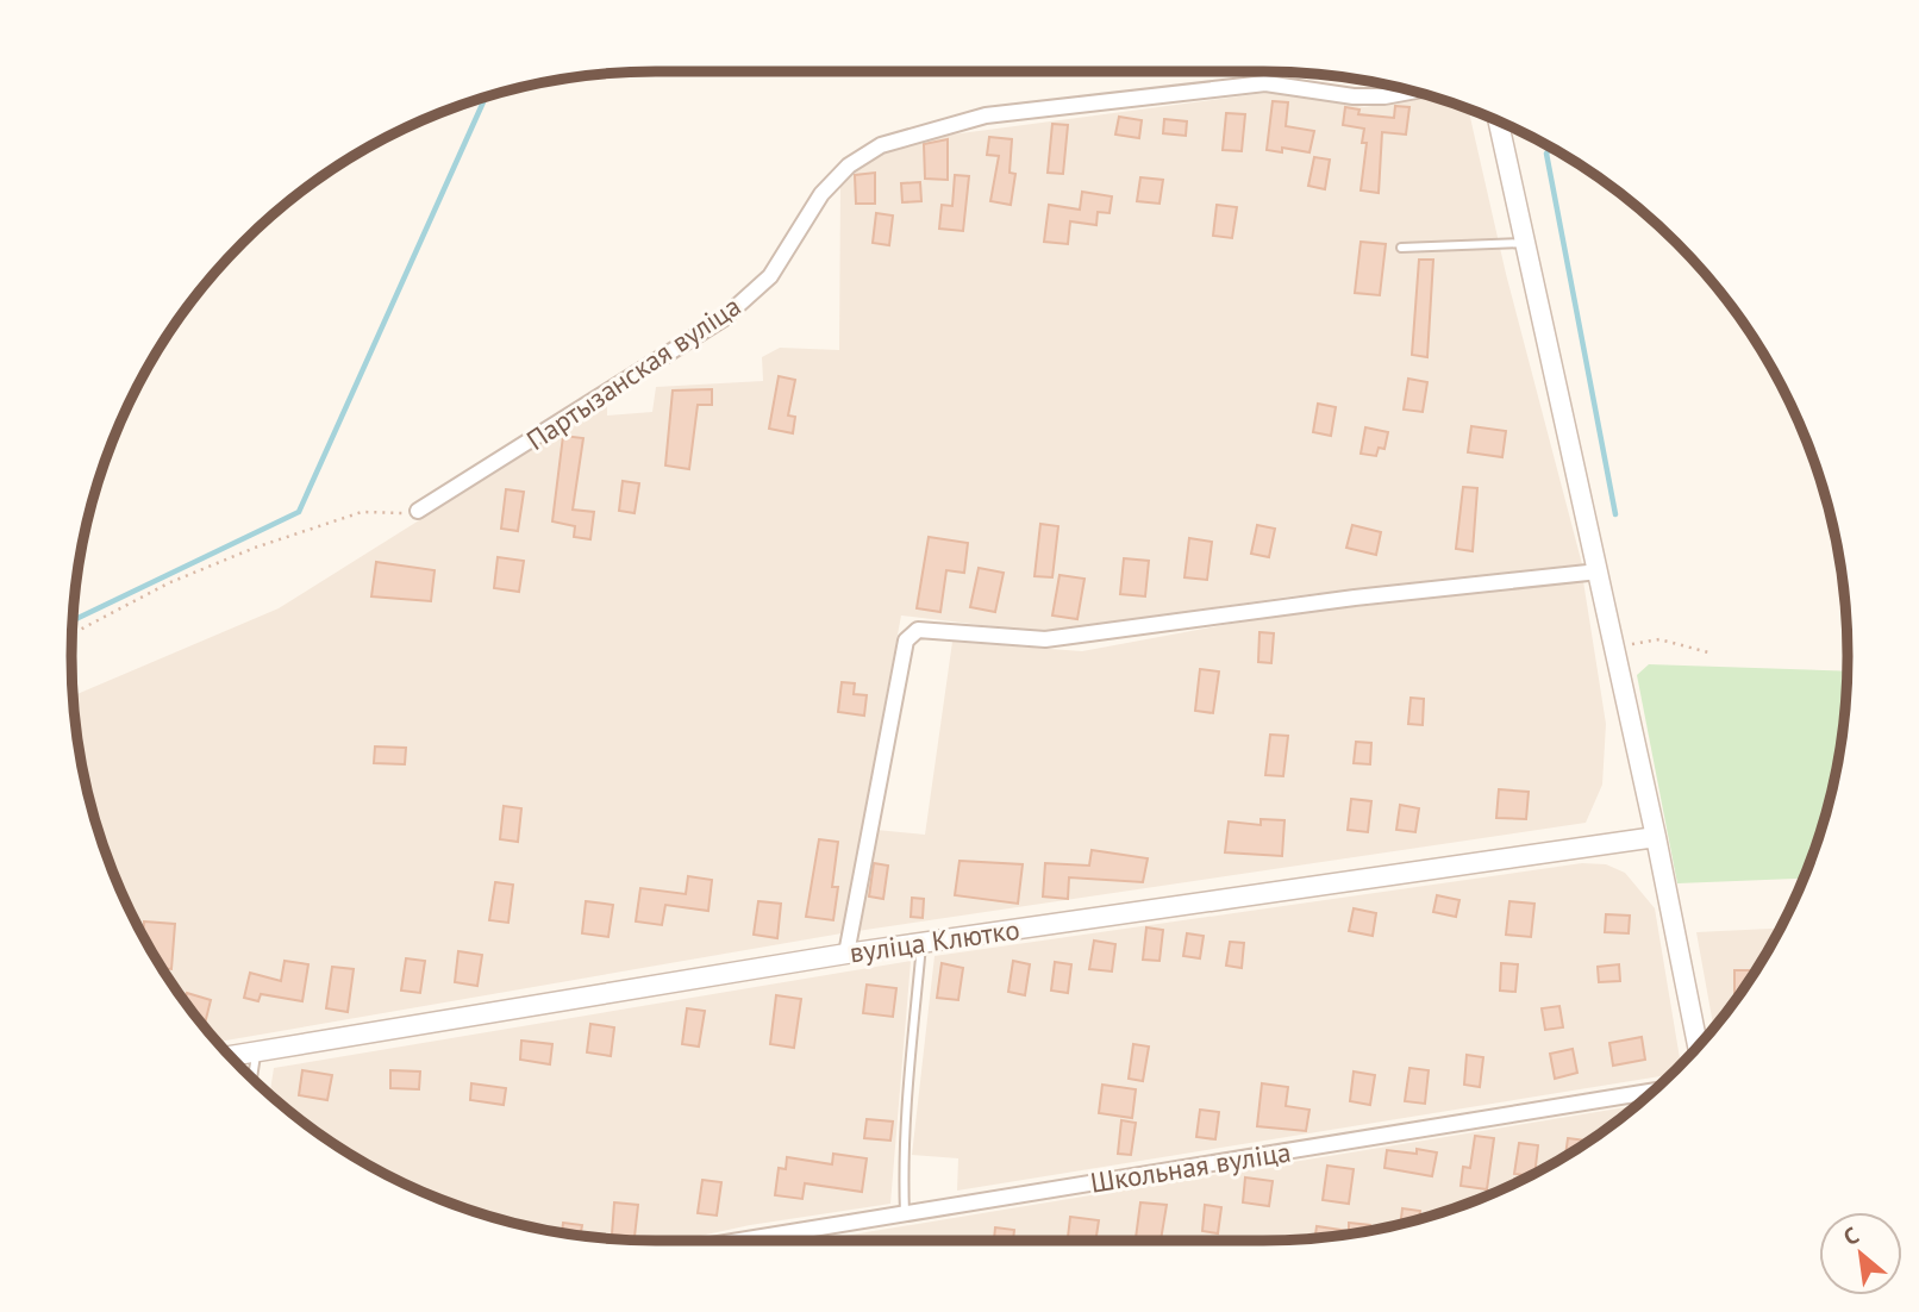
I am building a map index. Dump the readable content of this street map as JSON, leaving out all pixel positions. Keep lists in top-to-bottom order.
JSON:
{
  "streets": {
    "street": ["Партызанская вуліца", "вуліца Клютко", "Школьная вуліца"]
  },
  "north": "top left"
}
